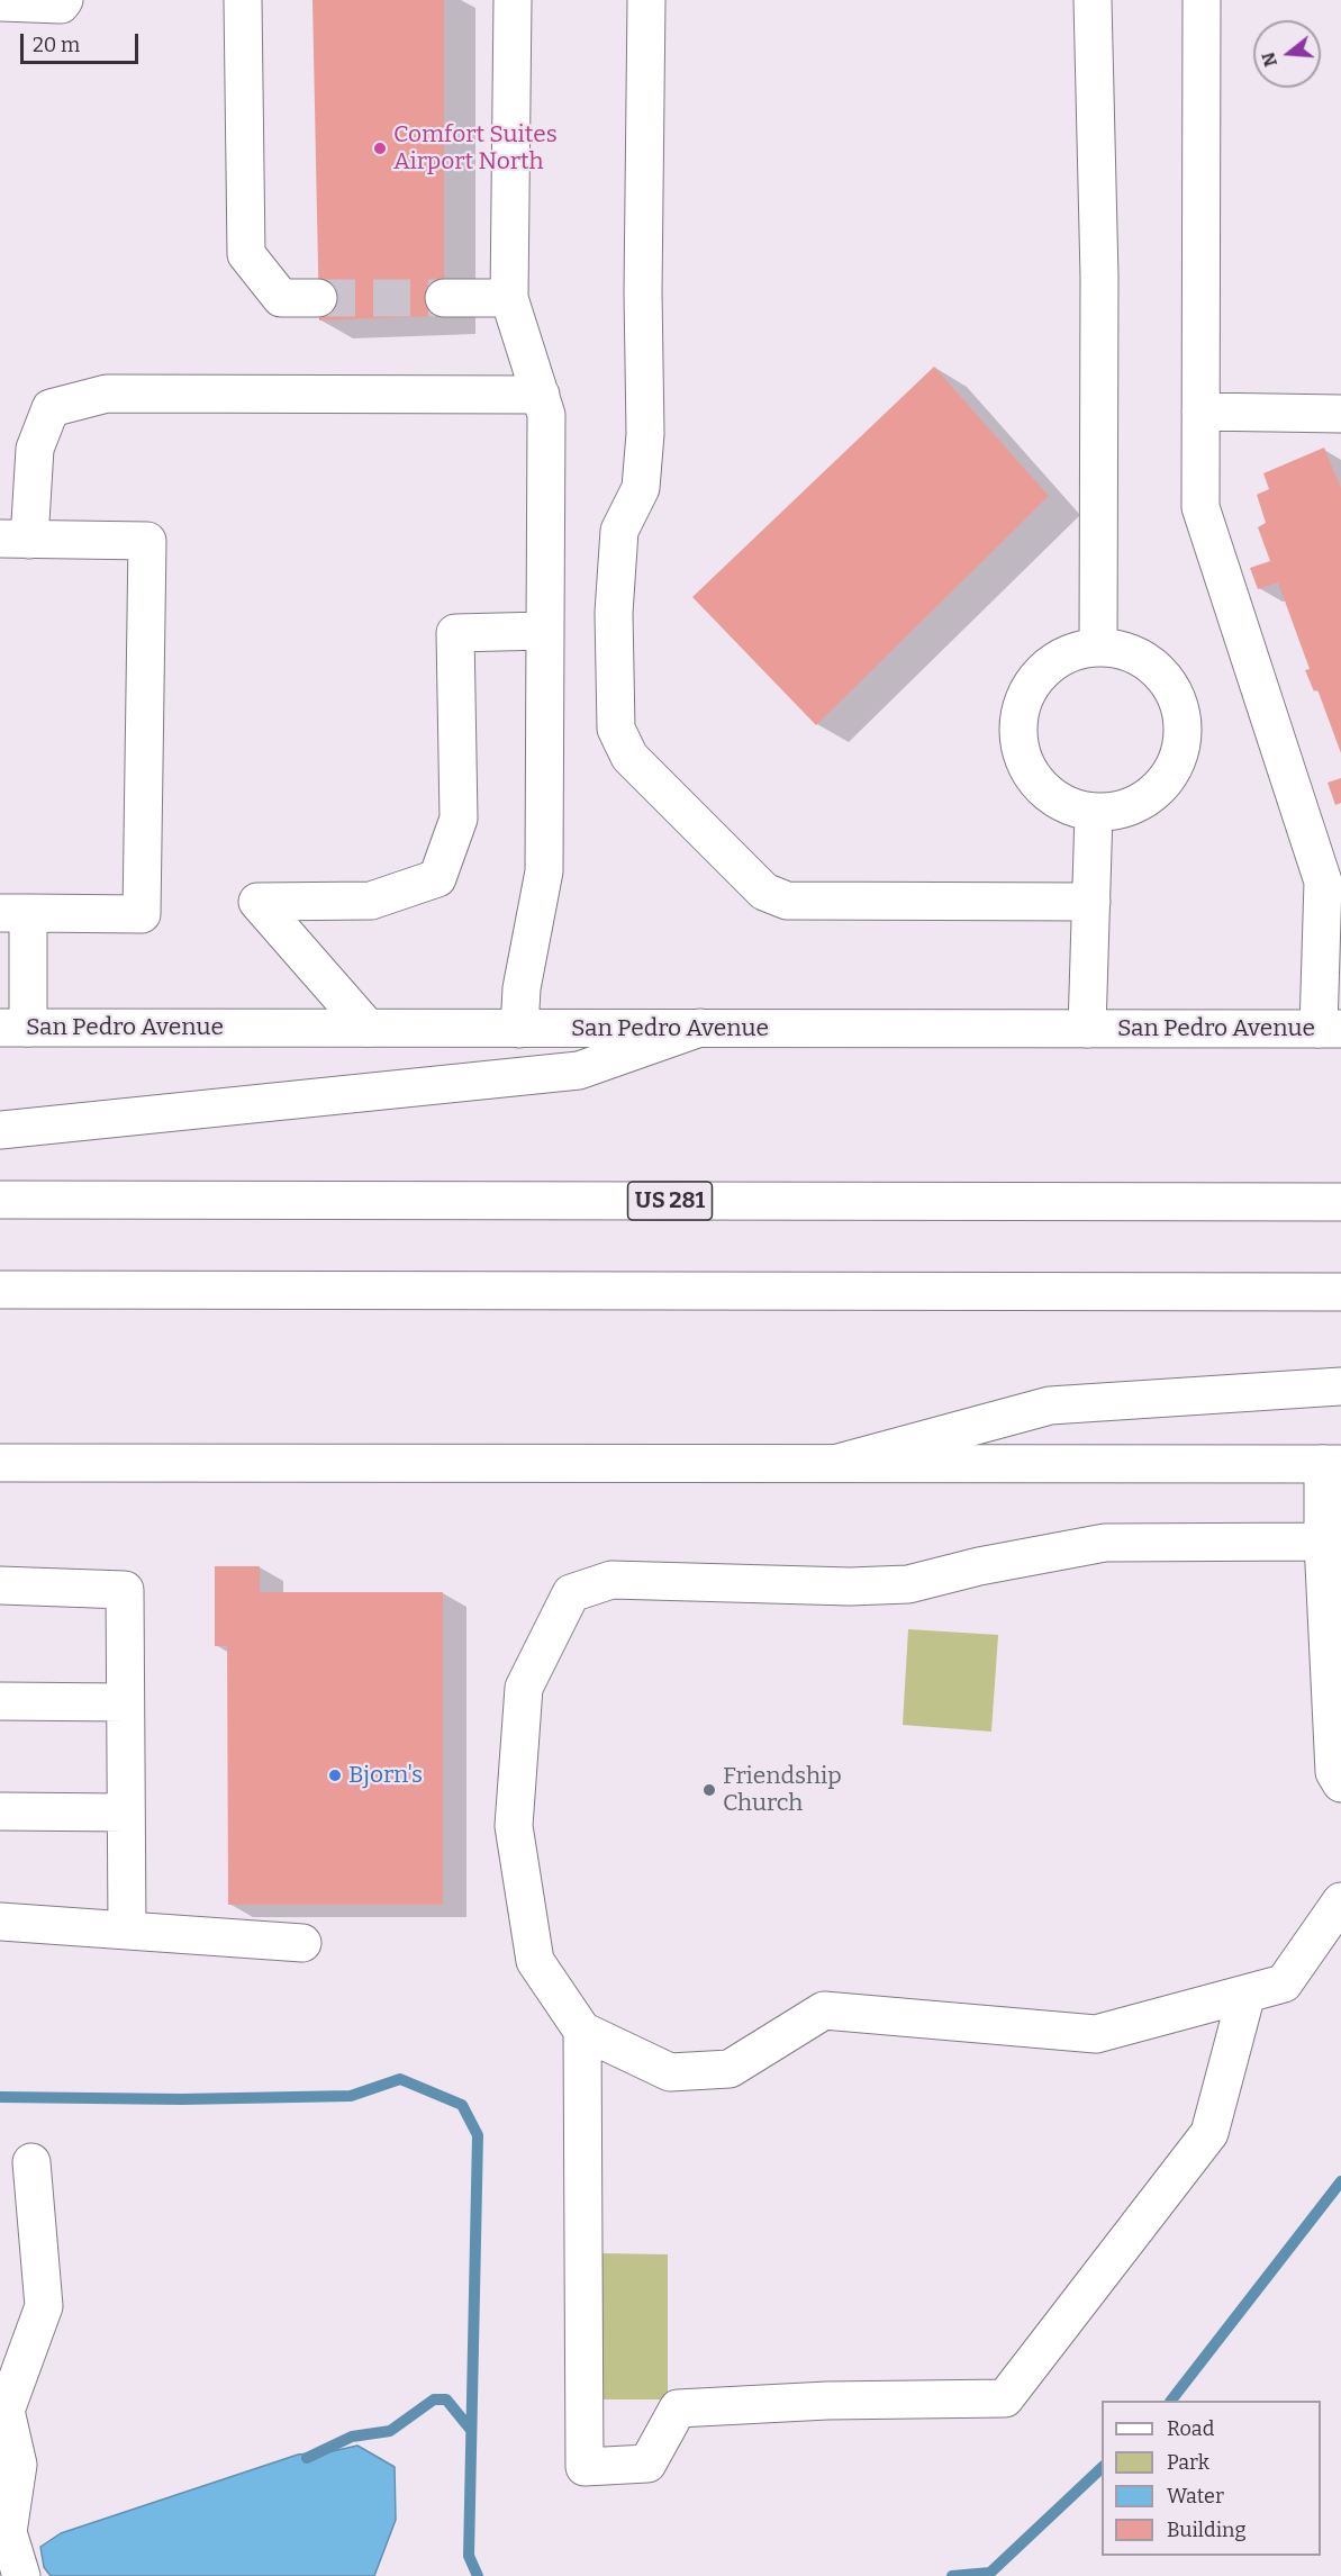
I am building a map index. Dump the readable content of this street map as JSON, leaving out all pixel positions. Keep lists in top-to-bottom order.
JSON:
{
  "streets": {
    "main road": ["San Pedro Avenue", "US 281"]
  },
  "places": ["Comfort Suites Airport North", "Bjorn's", "Friendship Church"],
  "legend": [
    "Road",
    "Park",
    "Water",
    "Building"
  ],
  "scale_bar": "20 m",
  "north": "left"
}
